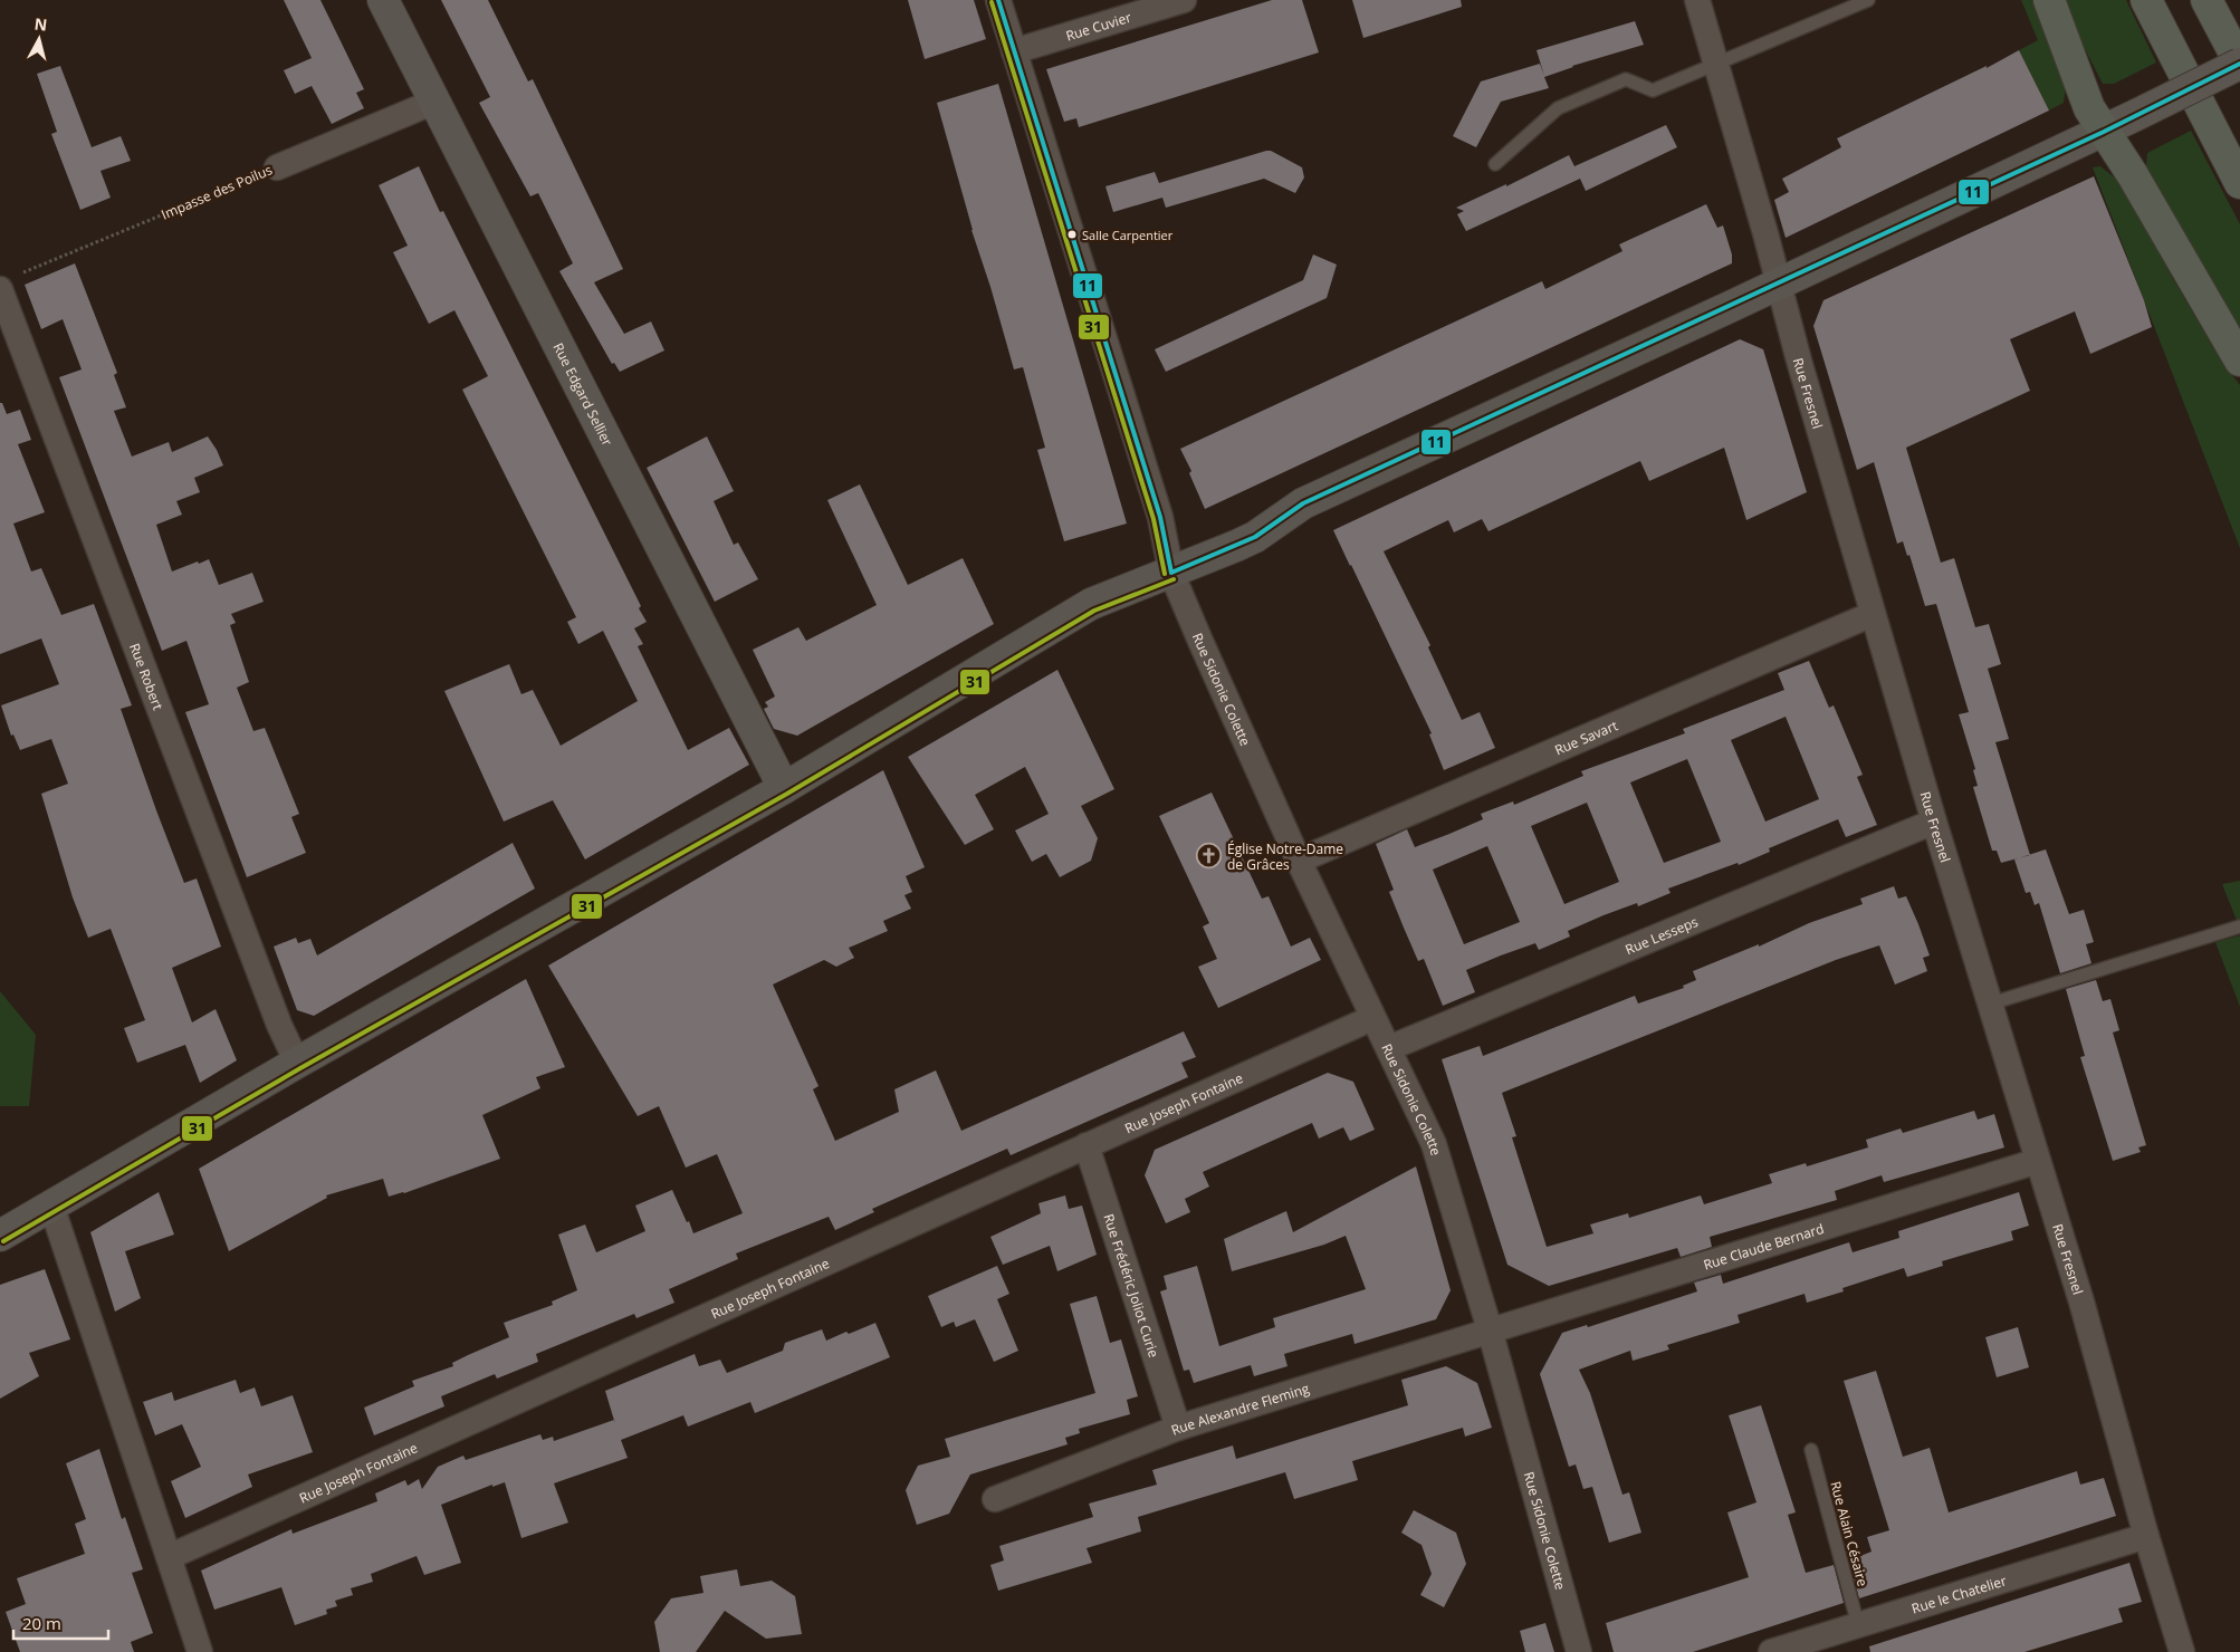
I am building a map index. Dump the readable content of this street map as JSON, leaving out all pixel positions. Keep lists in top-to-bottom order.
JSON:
{
  "streets": {
    "street": [
      "Rue Cuvier",
      "Impasse des Poilus",
      "Rue Edgard Sellier",
      "Rue Fresnel",
      "Rue Robert",
      "Rue Sidonie Colette",
      "Rue Savart",
      "Rue Lesseps",
      "Rue Joseph Fontaine",
      "Rue Claude Bernard",
      "Rue Frédéric Joliot Curie",
      "Rue Alexandre Fleming",
      "Rue le Chatelier"
    ],
    "lane": ["Rue Alain Césaire"]
  },
  "crossings": [
    ["Rue Cuvier", "Rue Sidonie Colette"],
    ["Impasse des Poilus", "Rue Edgard Sellier"],
    ["Rue Fresnel", "Rue Savart"],
    ["Rue Fresnel", "Rue Lesseps"],
    ["Rue Fresnel", "Rue Claude Bernard"],
    ["Rue Fresnel", "Rue le Chatelier"],
    ["Rue Sidonie Colette", "Rue Savart"],
    ["Rue Sidonie Colette", "Rue Lesseps"],
    ["Rue Sidonie Colette", "Rue Joseph Fontaine"],
    ["Rue Sidonie Colette", "Rue Claude Bernard"],
    ["Rue Sidonie Colette", "Rue Alexandre Fleming"],
    ["Rue Joseph Fontaine", "Rue Frédéric Joliot Curie"],
    ["Rue Claude Bernard", "Rue Alexandre Fleming"],
    ["Rue Frédéric Joliot Curie", "Rue Alexandre Fleming"],
    ["Rue Alain Césaire", "Rue le Chatelier"]
  ],
  "places": {
    "other": ["Salle Carpentier"],
    "church": ["Église Notre-Dame de Grâces"]
  },
  "lines": ["transit line 11", "transit line 31"],
  "scale_bar": "20 m",
  "north": "top"
}
